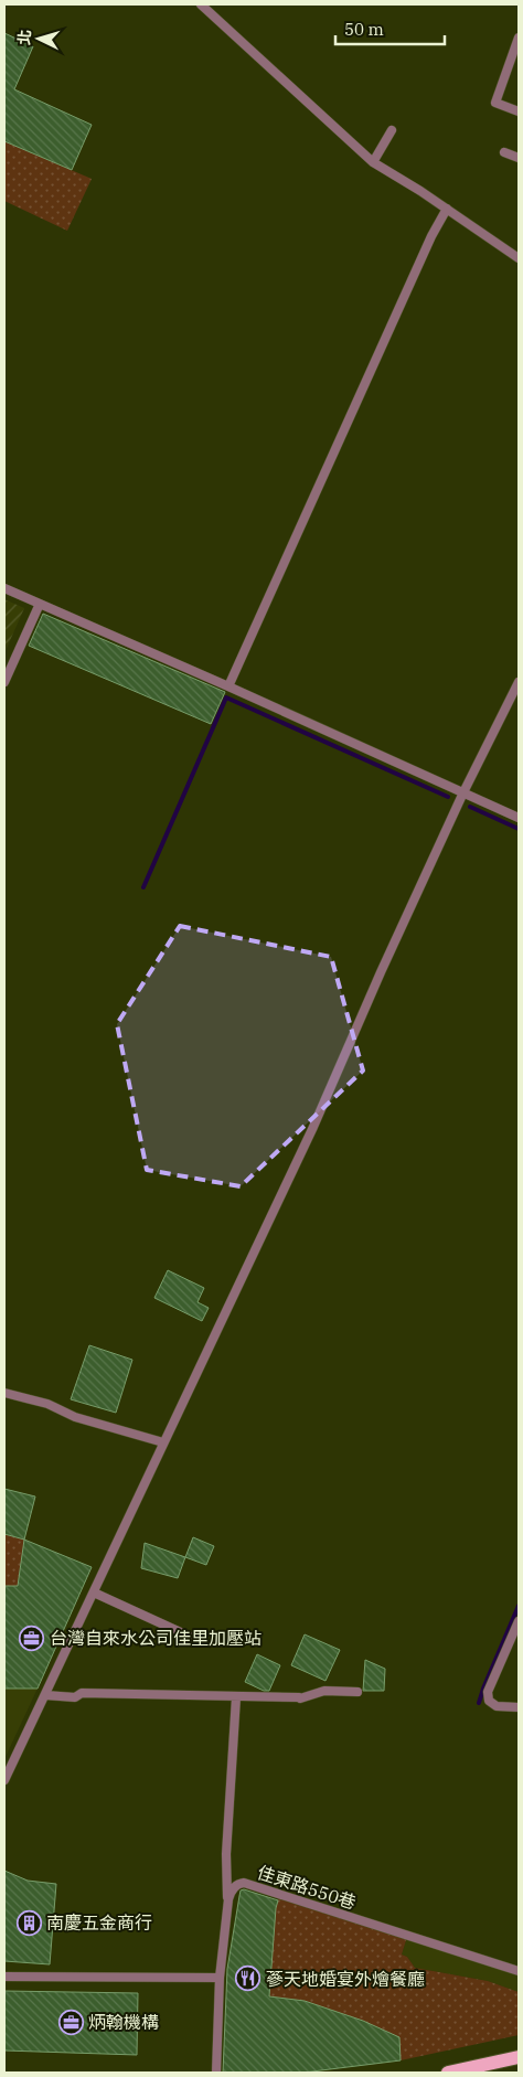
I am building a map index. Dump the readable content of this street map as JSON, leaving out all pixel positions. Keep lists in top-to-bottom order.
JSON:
{
  "streets": {
    "lane": ["佳東路550巷"]
  },
  "places": {
    "office": ["台灣自來水公司佳里加壓站", "炳翰機構"],
    "building": ["南慶五金商行"],
    "restaurant": ["蔘天地婚宴外燴餐廳"]
  },
  "scale_bar": "50 m",
  "north": "left"
}
